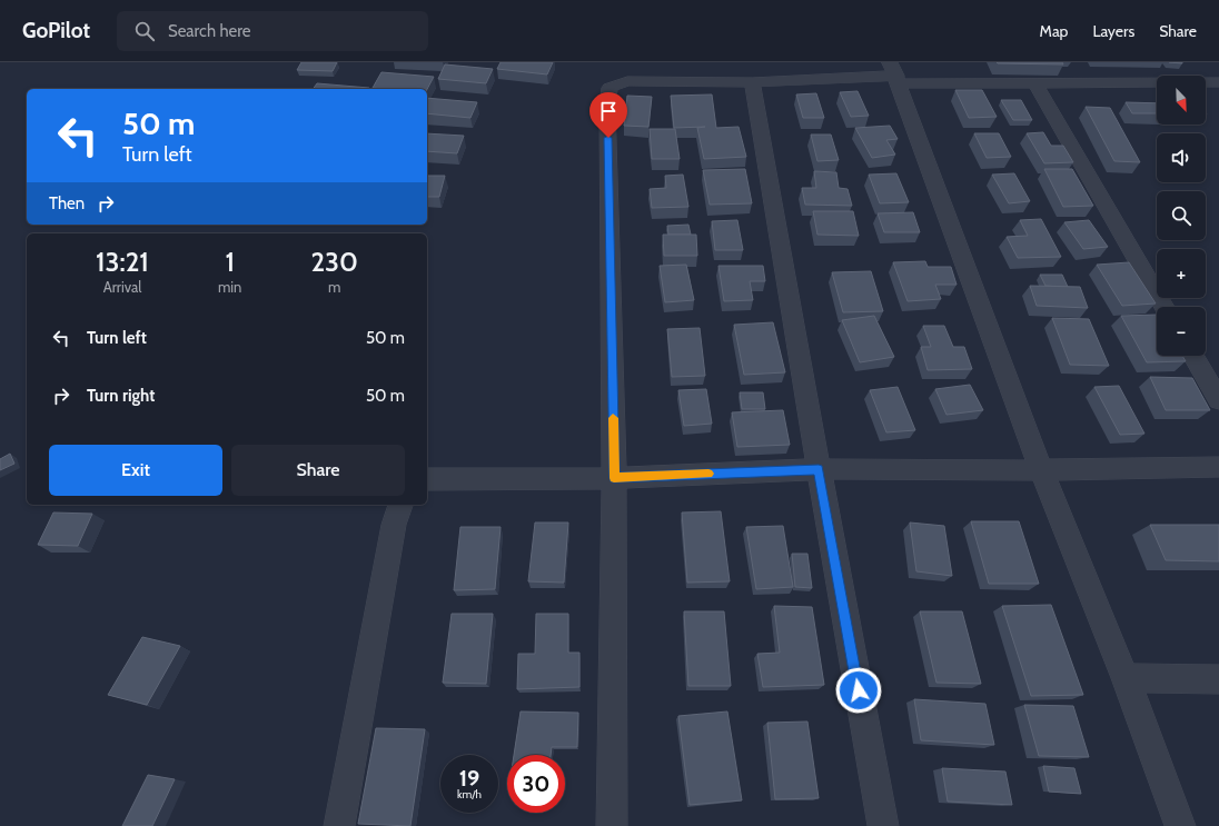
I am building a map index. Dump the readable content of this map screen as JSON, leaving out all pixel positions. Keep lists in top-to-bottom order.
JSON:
{
  "north": "bottom right",
  "page": {
    "header": "GoPilot",
    "search": "Search here",
    "nav": ["Map", "Layers", "Share"],
    "map_buttons": ["+", "−"],
    "turn": ["50 m", "Turn left"],
    "then": "Then",
    "eta": [
      "13:21",
      "Arrival",
      "1",
      "min",
      "230",
      "m"
    ],
    "list": [
      {
        "name": "Turn left",
        "value": "50 m"
      },
      {
        "name": "Turn right",
        "value": "50 m"
      }
    ],
    "buttons": ["Exit", "Share"],
    "speed": "19 km/h",
    "limit": "30"
  }
}
